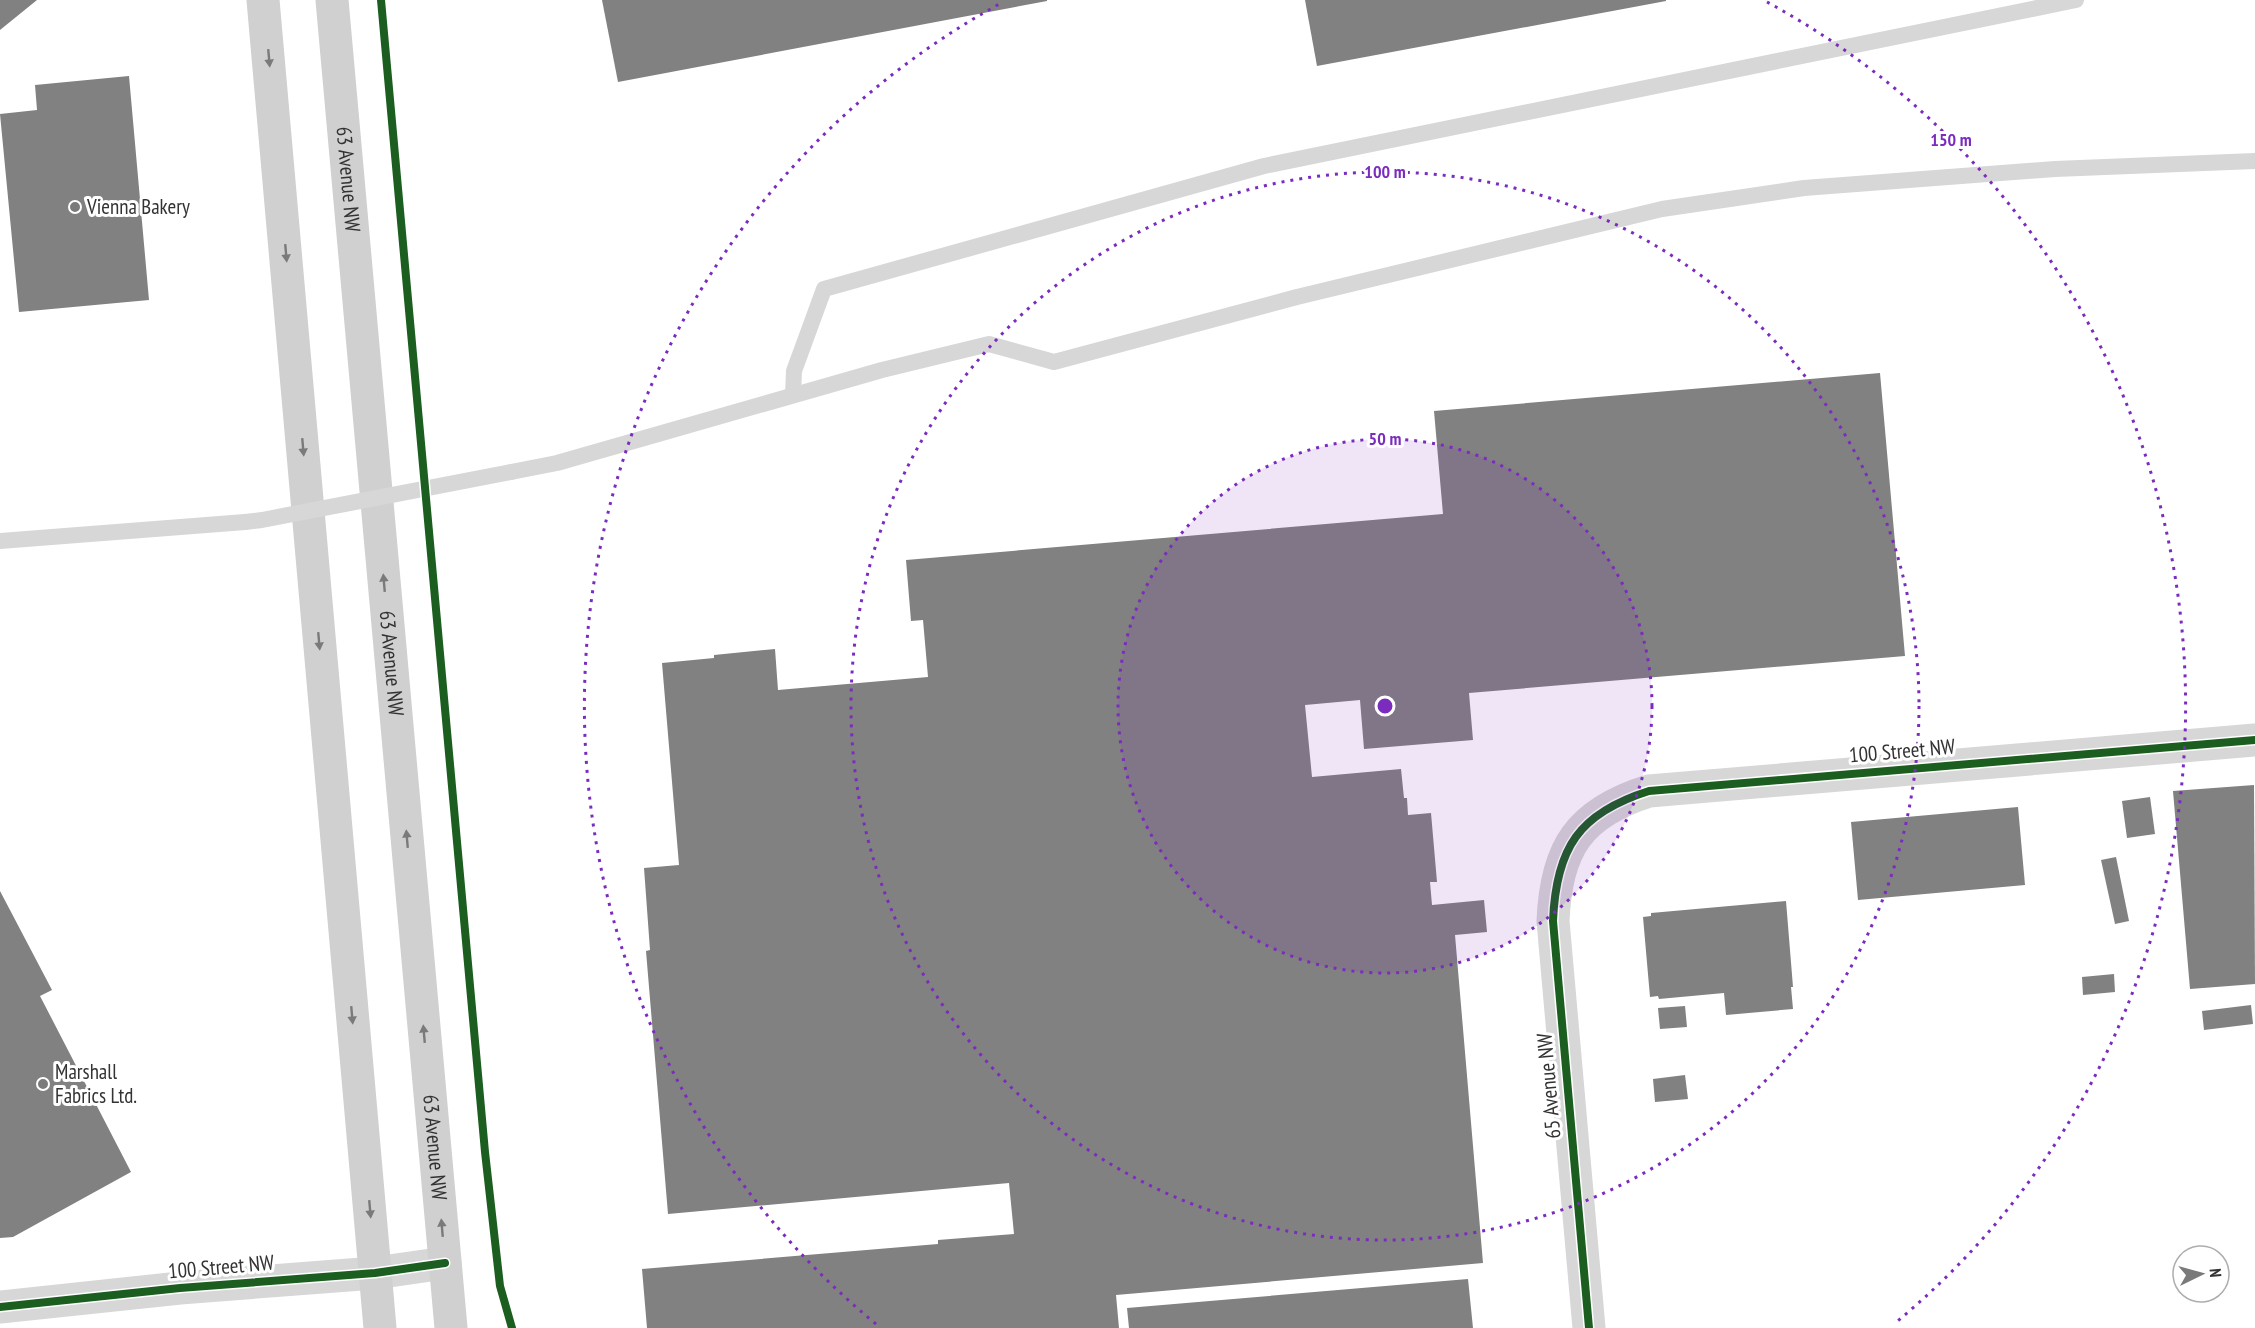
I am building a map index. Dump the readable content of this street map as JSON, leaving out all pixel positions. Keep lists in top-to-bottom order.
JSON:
{
  "streets": {
    "main road": ["63 Avenue NW"],
    "street": ["100 Street NW", "65 Avenue NW"]
  },
  "crossings": [
    ["63 Avenue NW", "100 Street NW"],
    ["100 Street NW", "65 Avenue NW"]
  ],
  "places": ["Vienna Bakery", "Marshall Fabrics Ltd."],
  "north": "right",
  "rings": ["150 m", "100 m", "50 m"]
}
